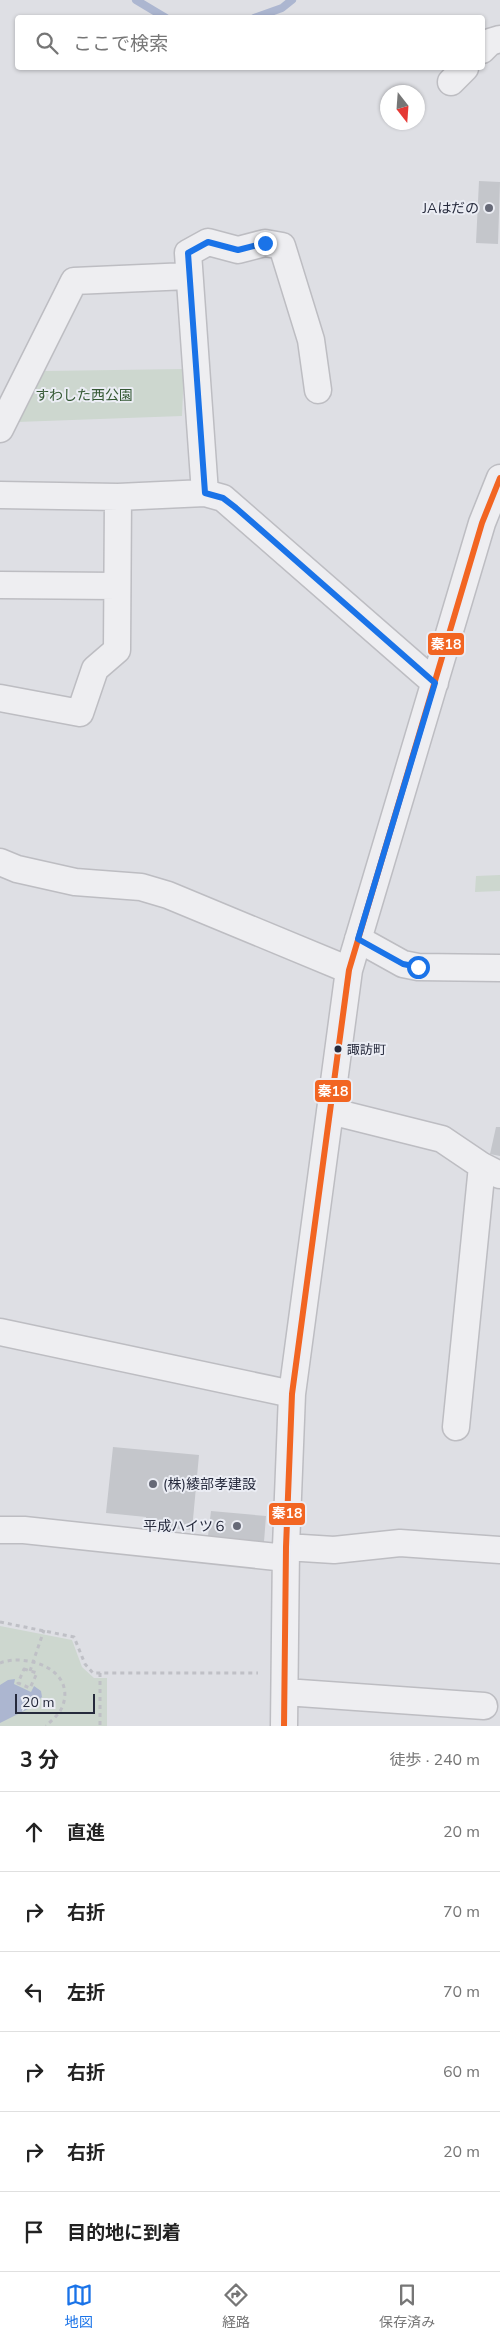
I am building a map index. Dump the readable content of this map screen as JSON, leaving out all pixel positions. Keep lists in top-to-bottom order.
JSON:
{
  "parks": ["すわした西公園"],
  "places": [
    "JAはだの",
    "諏訪町",
    "(株)綾部孝建設",
    "平成ハイツ６"
  ],
  "lines": ["transit line 秦18"],
  "scale_bar": "20 m",
  "north": "bottom",
  "page": {
    "search": "ここで検索",
    "scale": "20 m",
    "heading": ["3 分", "徒歩 · 240 m"],
    "list": [
      ["直進", "20 m"],
      ["右折", "70 m"],
      ["左折", "70 m"],
      ["右折", "60 m"],
      ["右折", "20 m"],
      "目的地に到着"
    ],
    "nav": ["地図", "経路", "保存済み"]
  }
}
